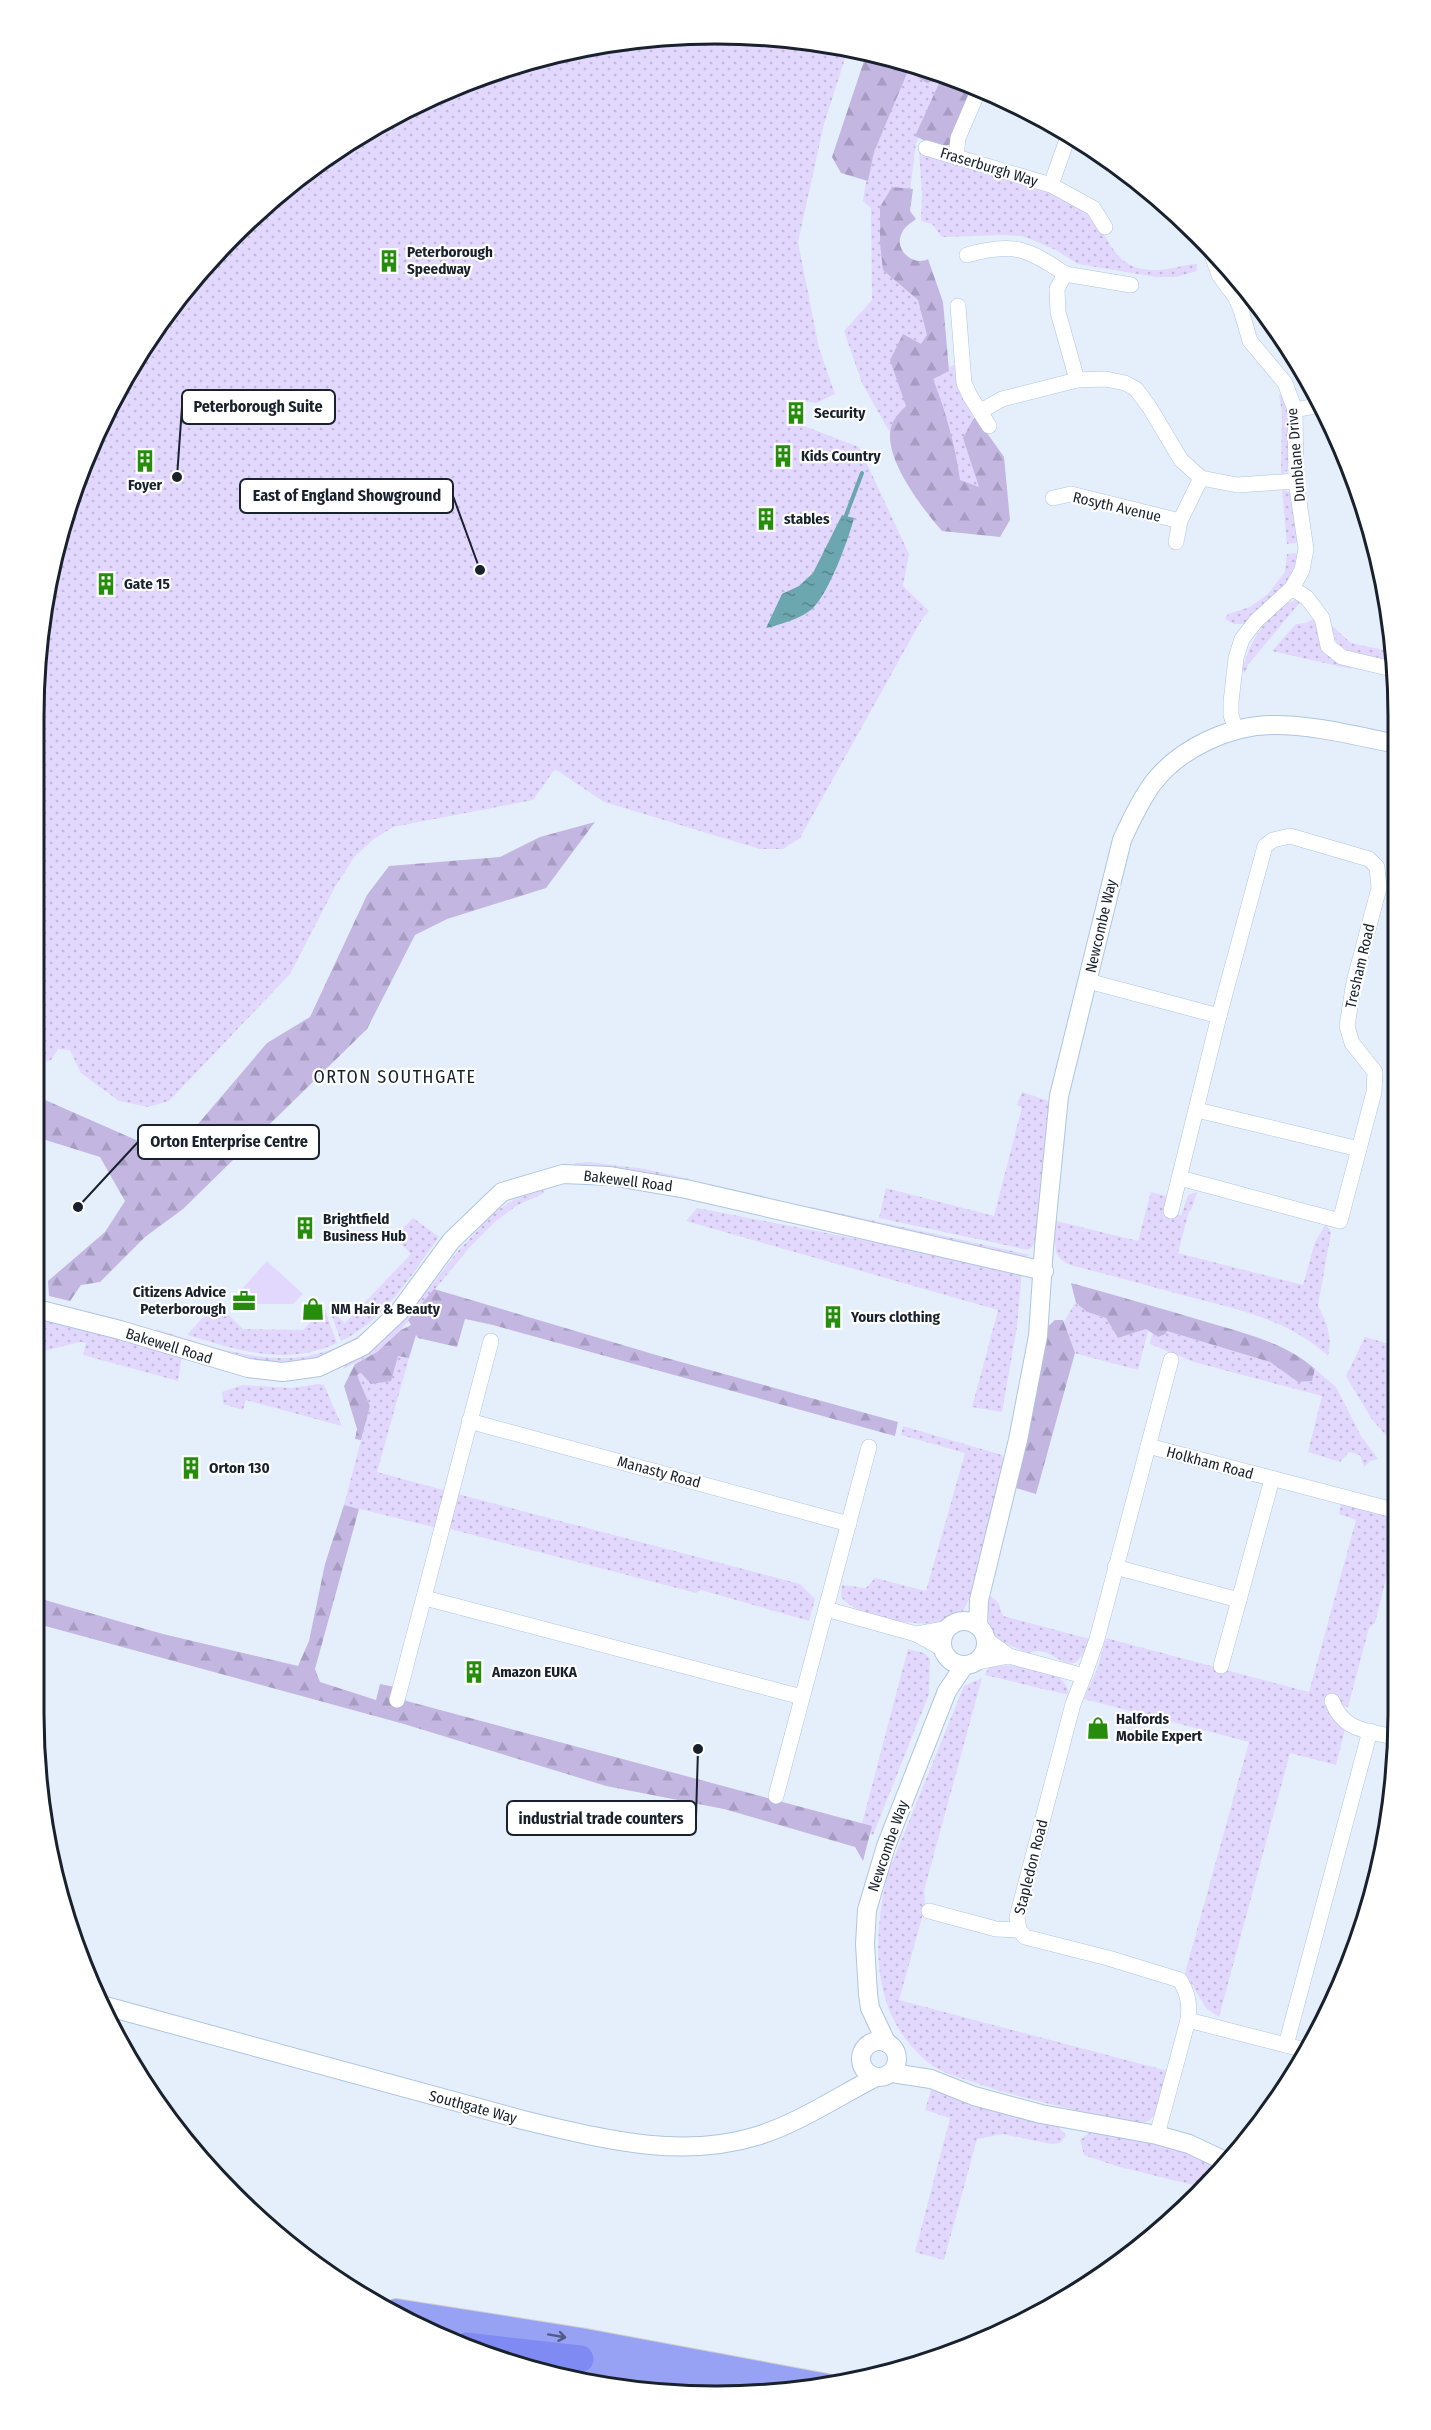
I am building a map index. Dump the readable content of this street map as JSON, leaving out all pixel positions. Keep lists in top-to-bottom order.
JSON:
{
  "streets": {
    "street": [
      "Fraserburgh Way",
      "Dunblane Drive",
      "Rosyth Avenue",
      "Newcombe Way",
      "Tresham Road",
      "Bakewell Road",
      "Holkham Road",
      "Manasty Road",
      "Stapledon Road",
      "Southgate Way"
    ]
  },
  "crossings": [
    ["Dunblane Drive", "Newcombe Way"],
    ["Newcombe Way", "Bakewell Road"],
    ["Newcombe Way", "Stapledon Road"],
    ["Newcombe Way", "Southgate Way"],
    ["Holkham Road", "Stapledon Road"]
  ],
  "districts": ["ORTON SOUTHGATE"],
  "places": {
    "building": [
      "Peterborough Speedway",
      "Security",
      "Kids Country",
      "Foyer",
      "stables",
      "Gate 15",
      "Brightfield Business Hub",
      "Yours clothing",
      "Orton 130",
      "Amazon EUKA"
    ],
    "other": [
      "Peterborough Suite",
      "East of England Showground",
      "Orton Enterprise Centre",
      "industrial trade counters"
    ],
    "office": ["Citizens Advice Peterborough"],
    "shop": ["NM Hair & Beauty", "Halfords Mobile Expert"]
  }
}
